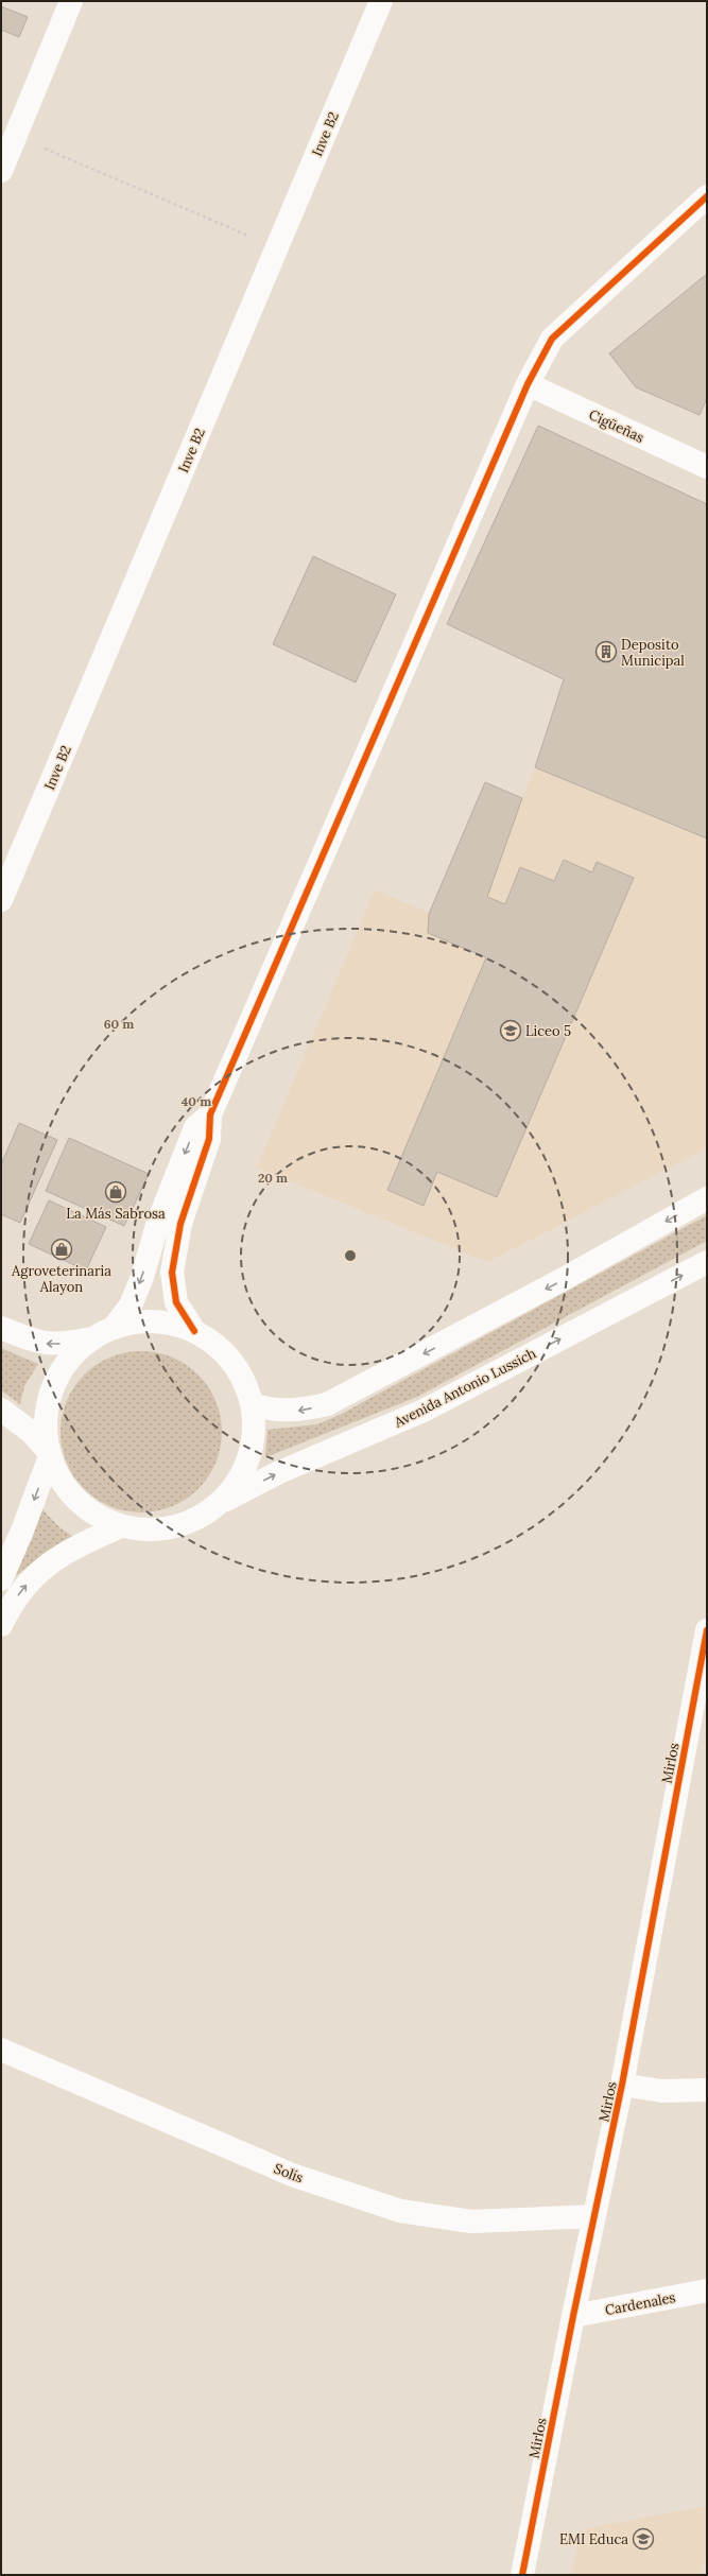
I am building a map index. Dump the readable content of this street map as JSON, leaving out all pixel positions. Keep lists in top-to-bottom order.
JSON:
{
  "streets": {
    "street": [
      "Inve B2",
      "Cigüeñas",
      "Avenida Antonio Lussich",
      "Mirlos",
      "Solís",
      "Cardenales"
    ]
  },
  "crossings": [
    ["Mirlos", "Solís"],
    ["Mirlos", "Cardenales"]
  ],
  "places": {
    "building": ["Deposito Municipal"],
    "school or university": ["Liceo 5", "EMI Educa"],
    "shop": ["La Más Sabrosa", "Agroveterinaria Alayon"]
  },
  "rings": ["60 m", "40 m", "20 m"]
}
